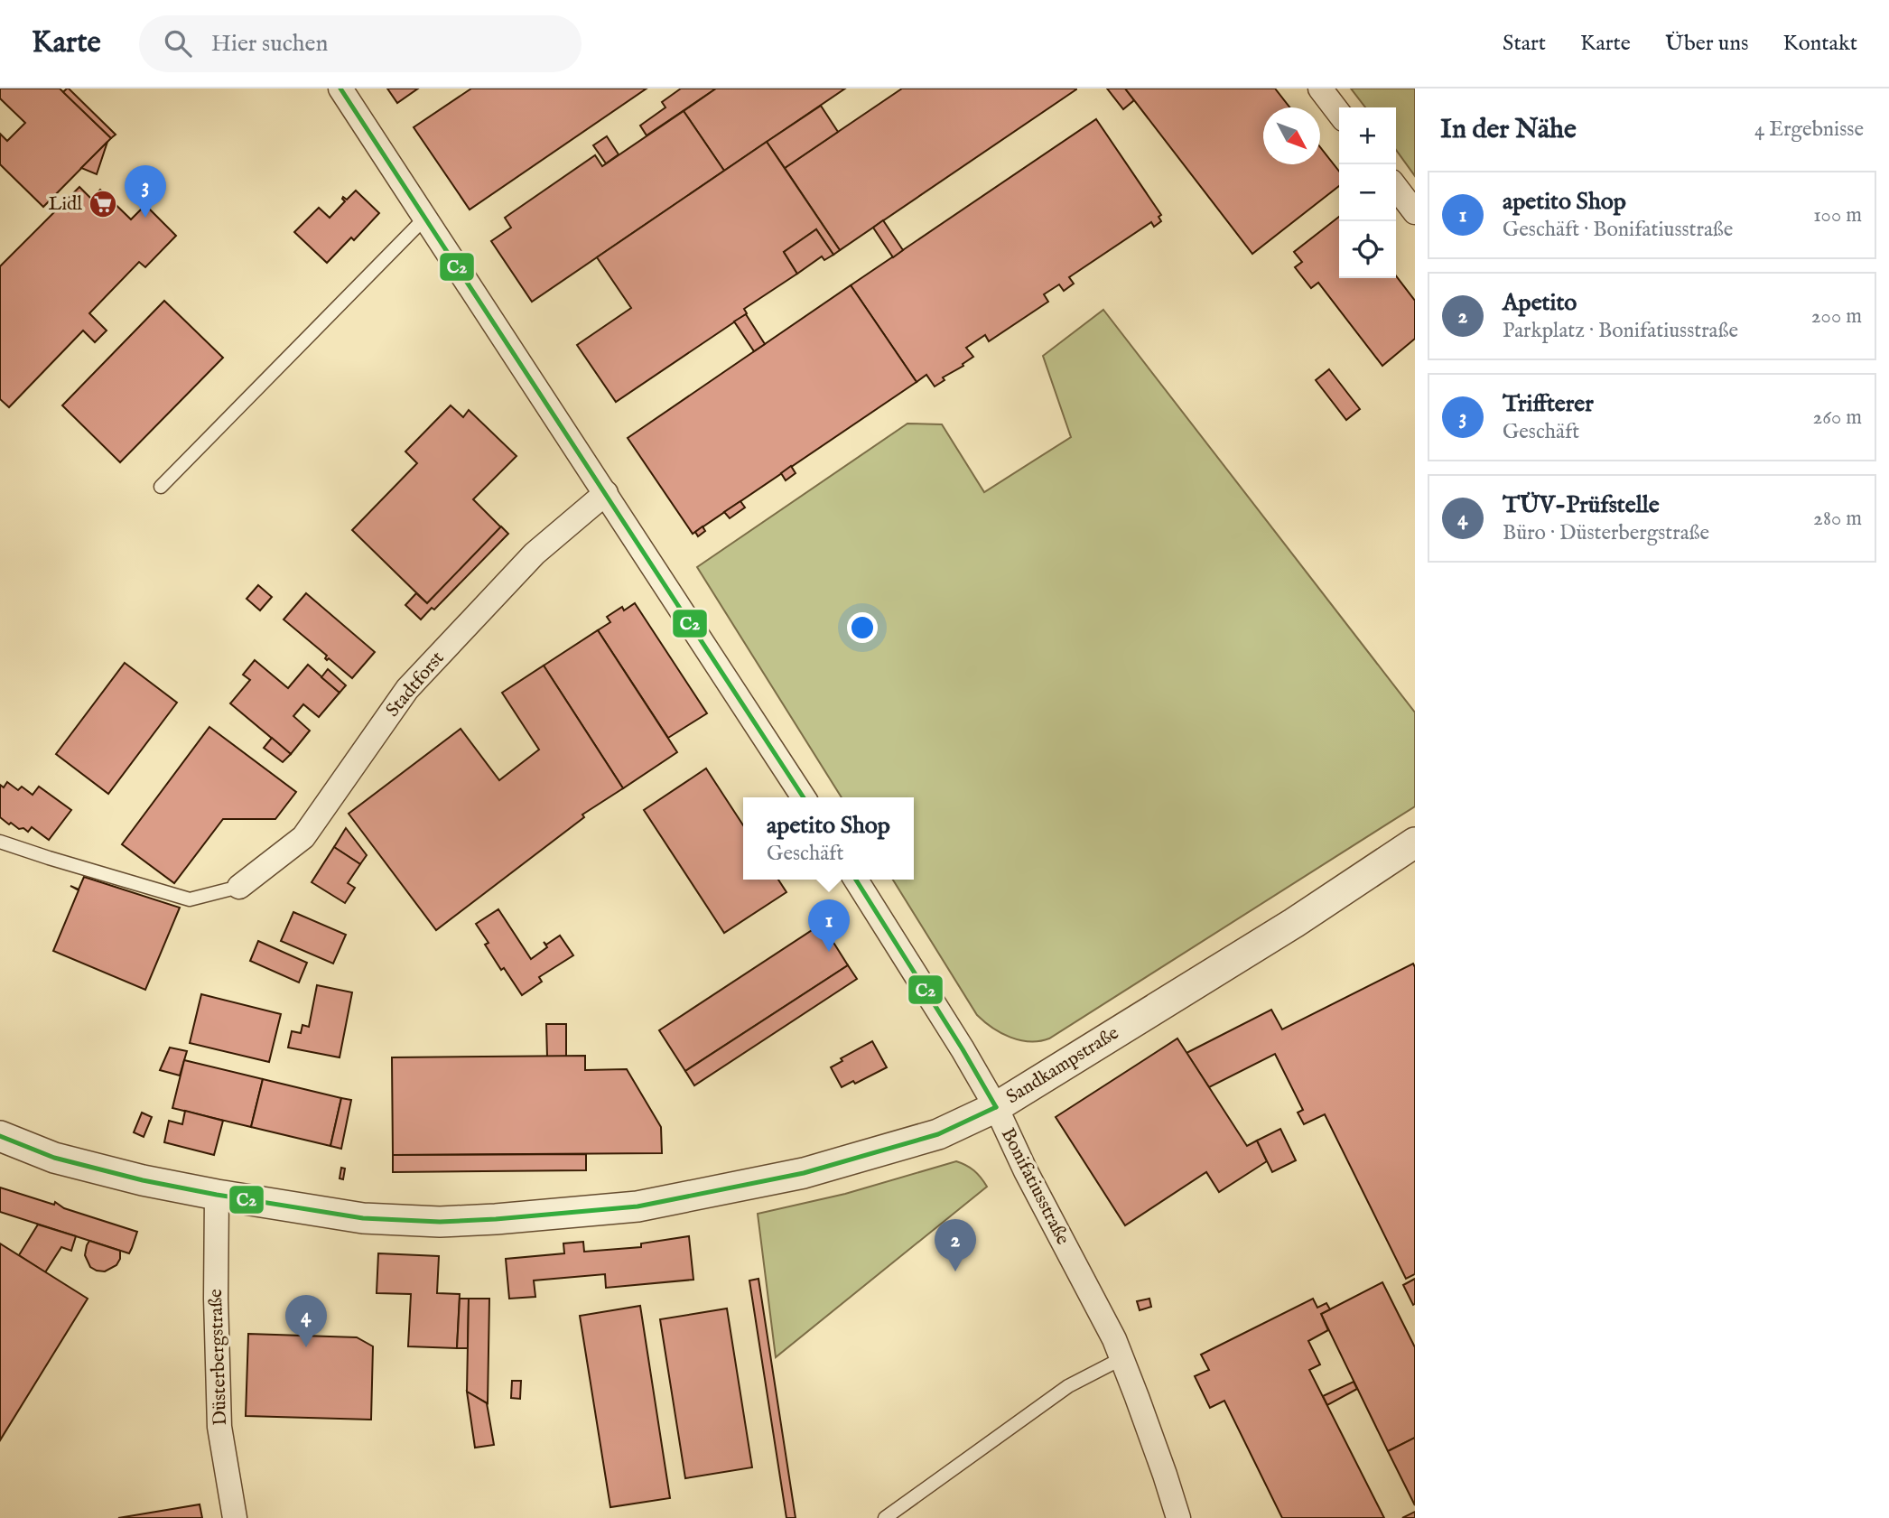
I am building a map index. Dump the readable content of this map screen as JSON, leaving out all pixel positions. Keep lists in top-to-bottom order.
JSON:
{
  "streets": {
    "street": [
      "Stadtforst",
      "Sandkampstraße",
      "Bonifatiusstraße",
      "Düsterbergstraße"
    ]
  },
  "crossings": [
    ["Sandkampstraße", "Bonifatiusstraße"],
    ["Sandkampstraße", "Düsterbergstraße"]
  ],
  "places": {
    "supermarket": ["Lidl"]
  },
  "lines": ["transit line C2"],
  "north": "bottom right",
  "page": {
    "header": "Karte",
    "search": "Hier suchen",
    "nav": [
      "Start",
      "Karte",
      "Über uns",
      "Kontakt"
    ],
    "heading": ["In der Nähe", "4 Ergebnisse"],
    "map_buttons": ["+", "−"],
    "pins": [
      "3",
      "1",
      "2",
      "4"
    ],
    "list": [
      {
        "mark": "1",
        "name": "apetito Shop",
        "note": "Geschäft · Bonifatiusstraße",
        "value": "100 m"
      },
      {
        "mark": "2",
        "name": "Apetito",
        "note": "Parkplatz · Bonifatiusstraße",
        "value": "200 m"
      },
      {
        "mark": "3",
        "name": "Triffterer",
        "note": "Geschäft",
        "value": "260 m"
      },
      {
        "mark": "4",
        "name": "TÜV-Prüfstelle",
        "note": "Büro · Düsterbergstraße",
        "value": "280 m"
      }
    ],
    "popup": ["apetito Shop", "Geschäft"]
  }
}
